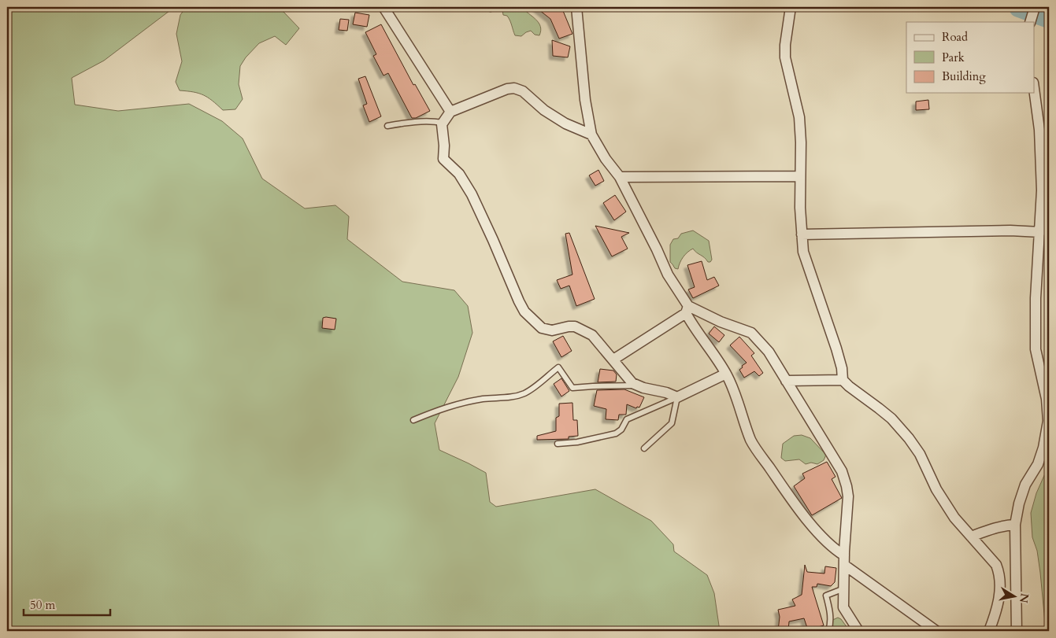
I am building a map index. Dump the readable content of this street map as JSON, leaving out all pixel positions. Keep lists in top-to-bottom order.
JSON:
{
  "legend": ["Road", "Park", "Building"],
  "scale_bar": "50 m",
  "north": "right"
}
